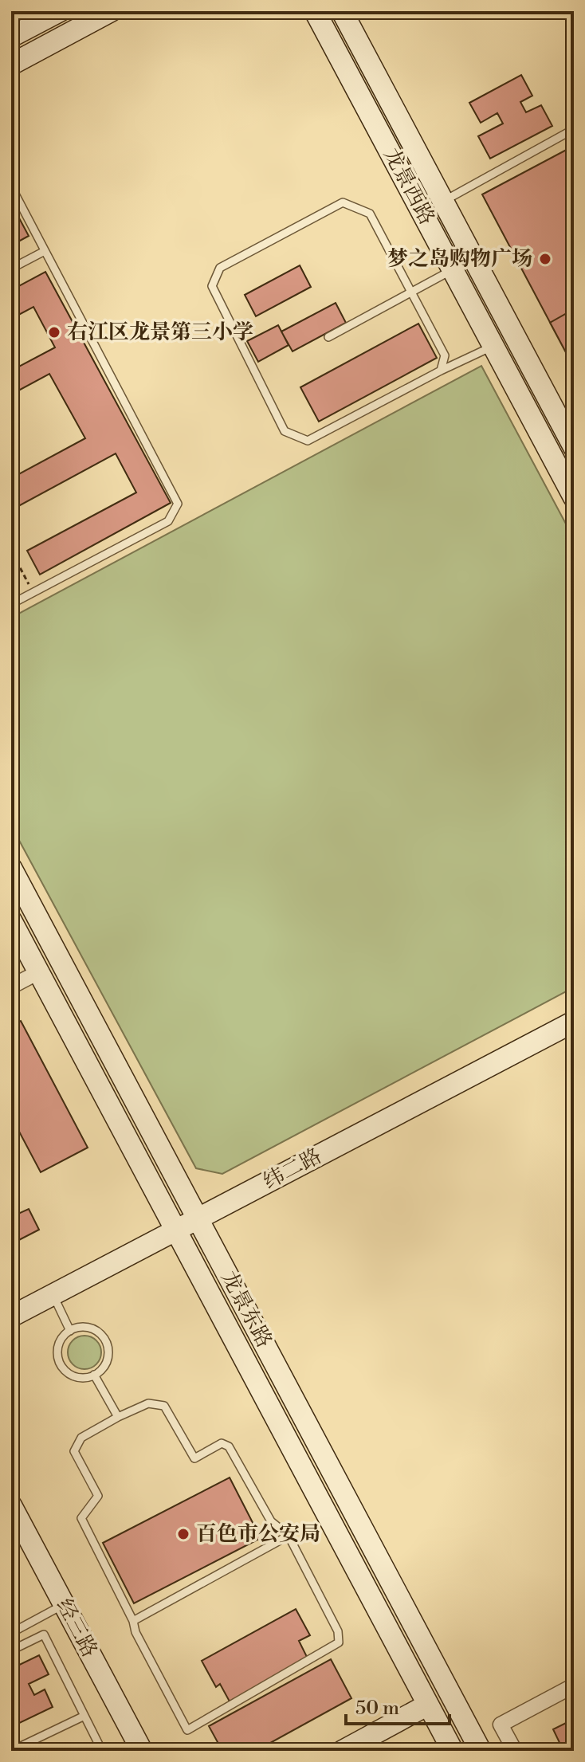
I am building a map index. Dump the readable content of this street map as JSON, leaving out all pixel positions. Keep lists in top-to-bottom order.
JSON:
{
  "streets": {
    "main road": [
      "龙景西路",
      "纬二路",
      "龙景东路",
      "经三路"
    ]
  },
  "crossings": [
    ["纬二路", "龙景东路"]
  ],
  "places": ["梦之岛购物广场", "右江区龙景第三小学", "百色市公安局"],
  "scale_bar": "50 m"
}
